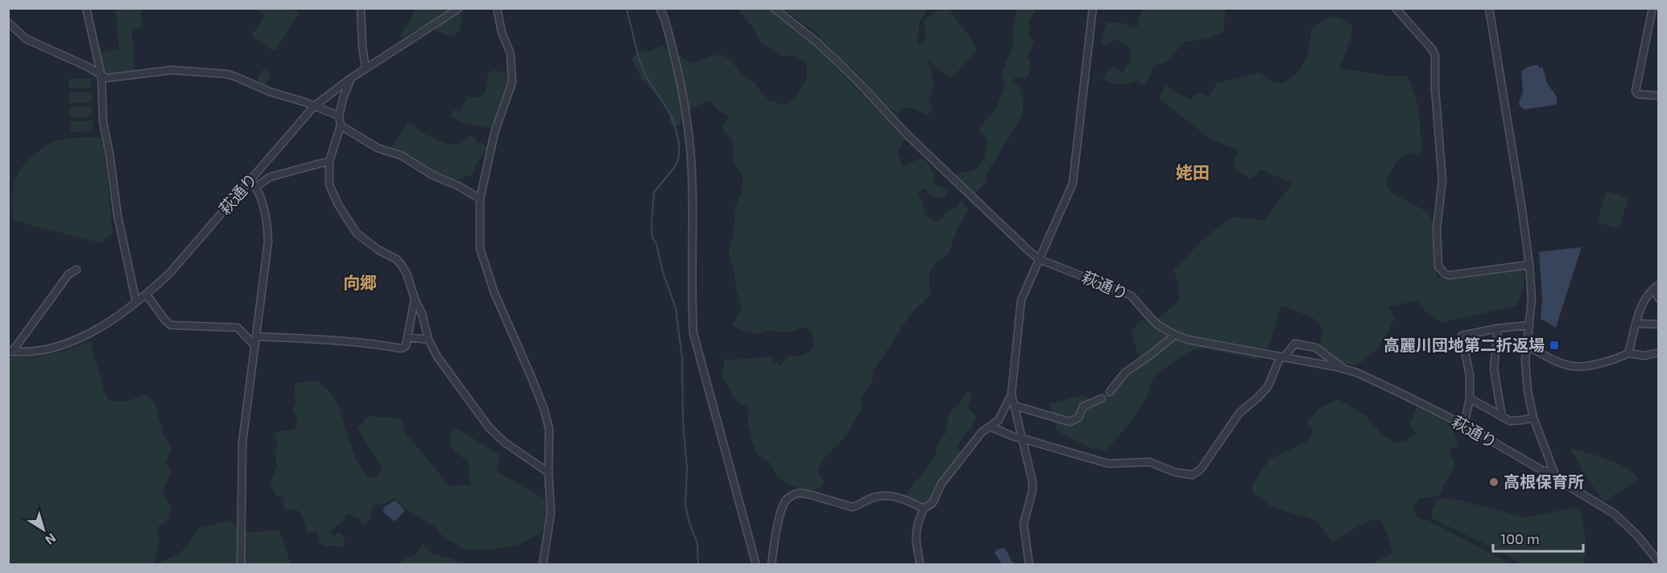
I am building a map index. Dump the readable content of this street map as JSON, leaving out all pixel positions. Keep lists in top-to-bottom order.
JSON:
{
  "streets": {
    "street": ["萩通り"]
  },
  "districts": ["姥田", "向郷"],
  "places": {
    "transit": ["高麗川団地第二折返場"],
    "other": ["高根保育所"]
  },
  "scale_bar": "100 m",
  "north": "bottom right"
}
